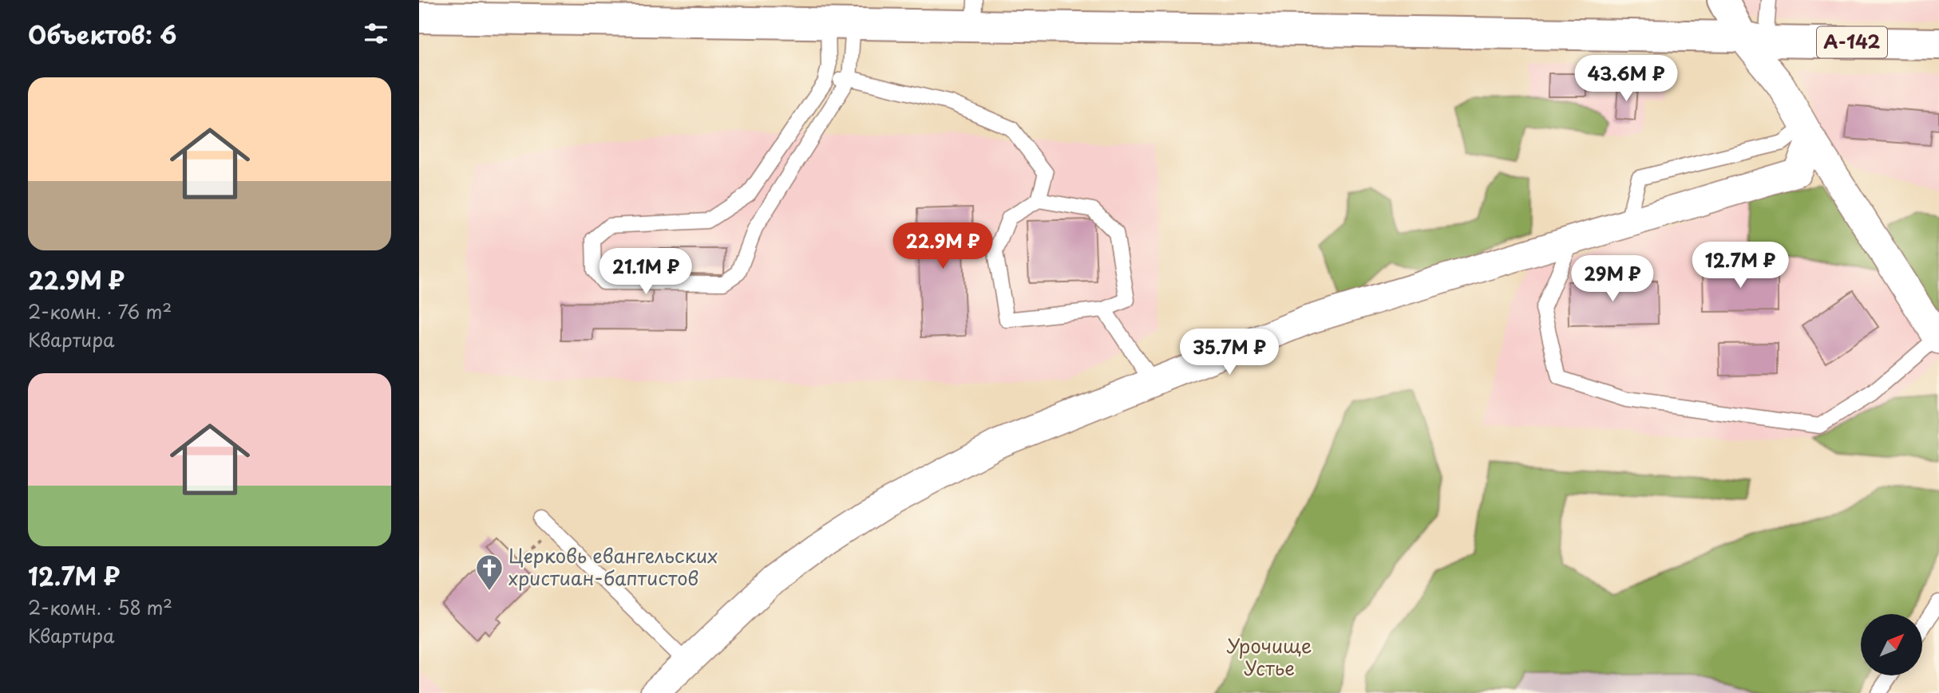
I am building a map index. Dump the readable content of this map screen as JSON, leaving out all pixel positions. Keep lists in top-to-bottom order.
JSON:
{
  "streets": {
    "main road": ["А-142"]
  },
  "parks": ["Урочище Устье"],
  "places": {
    "church": ["Церковь евангельских христиан-баптистов"]
  },
  "north": "top right",
  "page": {
    "heading": "Объектов: 6",
    "price": [
      "43.6M ₽",
      "22.9M ₽",
      "12.7M ₽",
      "21.1M ₽",
      "29M ₽",
      "35.7M ₽"
    ],
    "list": [
      {
        "name": "22.9M ₽",
        "note": "2-комн. · 76 m² · Квартира"
      },
      {
        "name": "12.7M ₽",
        "note": "2-комн. · 58 m² · Квартира"
      }
    ]
  }
}
